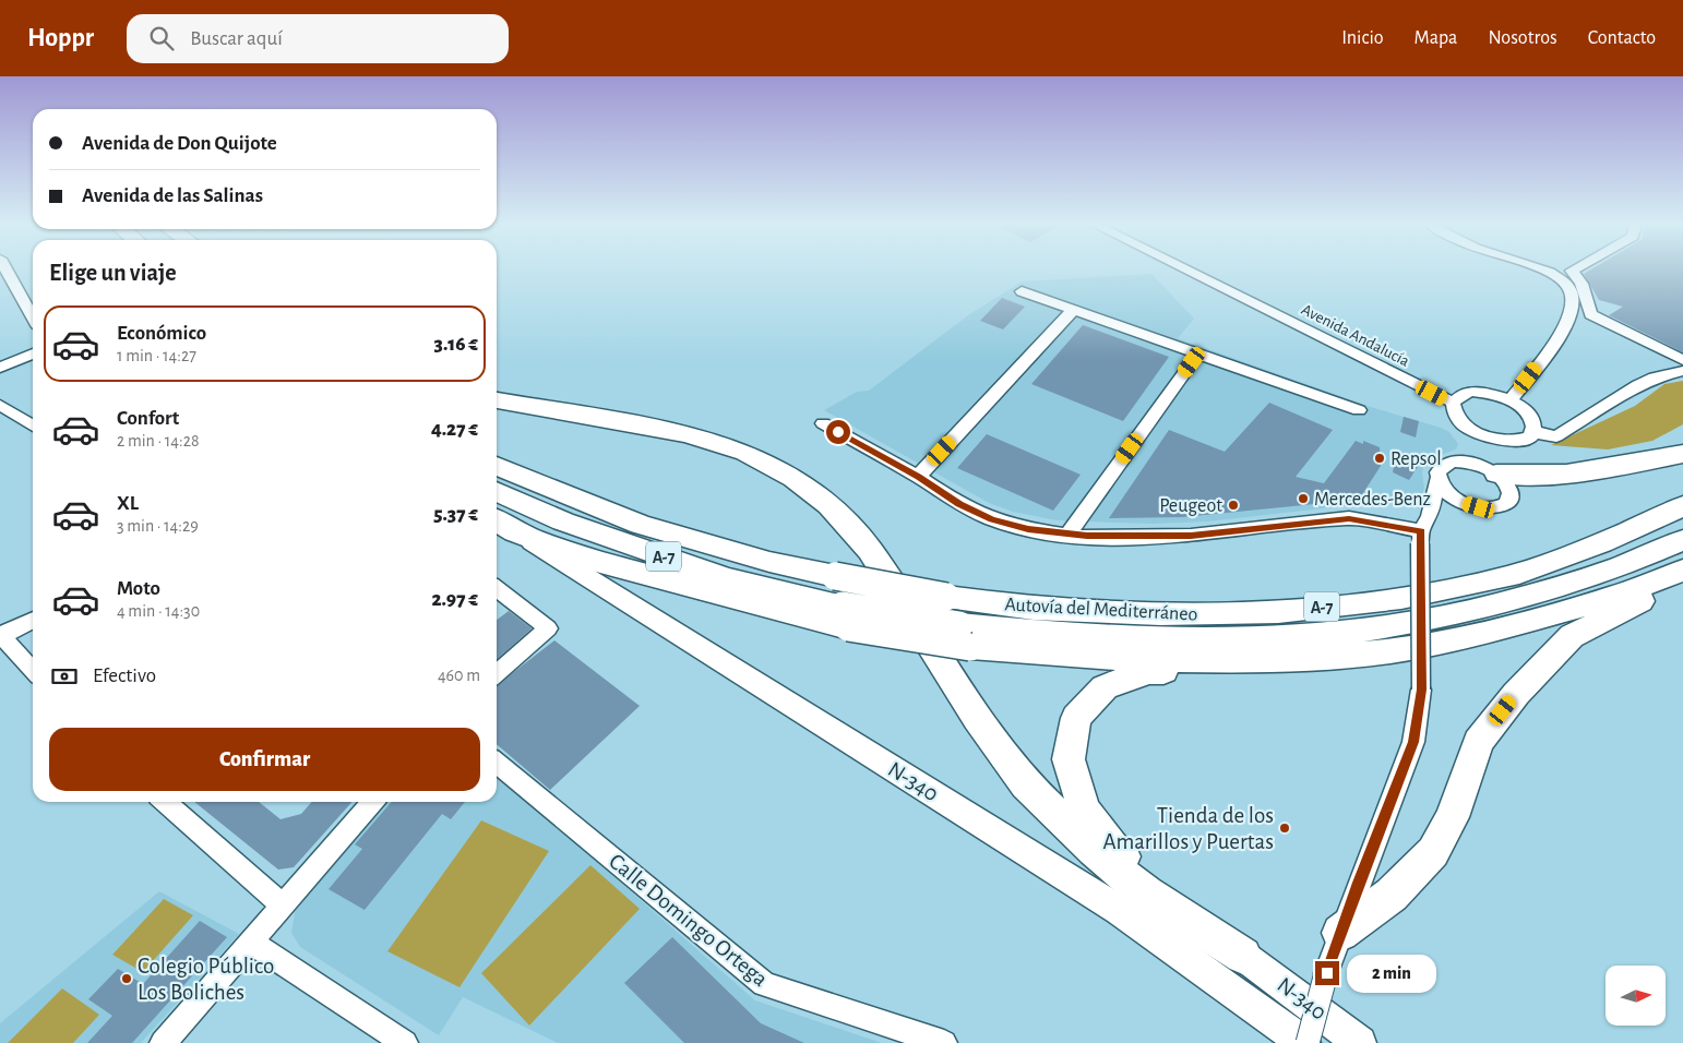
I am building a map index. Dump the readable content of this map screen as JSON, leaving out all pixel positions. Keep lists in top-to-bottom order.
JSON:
{
  "streets": {
    "highway": ["A-7", "Autovía del Mediterráneo"],
    "main road": ["N-340"],
    "street": ["Avenida Andalucía", "Calle Domingo Ortega"]
  },
  "places": [
    "Repsol",
    "Mercedes-Benz",
    "Peugeot",
    "Tienda de los Amarillos y Puertas",
    "Colegio Público Los Boliches"
  ],
  "north": "right",
  "page": {
    "header": "Hoppr",
    "search": "Buscar aquí",
    "nav": [
      "Inicio",
      "Mapa",
      "Nosotros",
      "Contacto"
    ],
    "banner": ["Avenida de Don Quijote", "Avenida de las Salinas"],
    "heading": "Elige un viaje",
    "list": [
      {
        "name": "Económico",
        "note": "1 min · 14:27",
        "value": "3.16 €"
      },
      {
        "name": "Confort",
        "note": "2 min · 14:28",
        "value": "4.27 €"
      },
      {
        "name": "XL",
        "note": "3 min · 14:29",
        "value": "5.37 €"
      },
      {
        "name": "Moto",
        "note": "4 min · 14:30",
        "value": "2.97 €"
      }
    ],
    "pay": ["Efectivo", "460 m"],
    "buttons": "Confirmar",
    "bubble": "2 min"
  }
}
